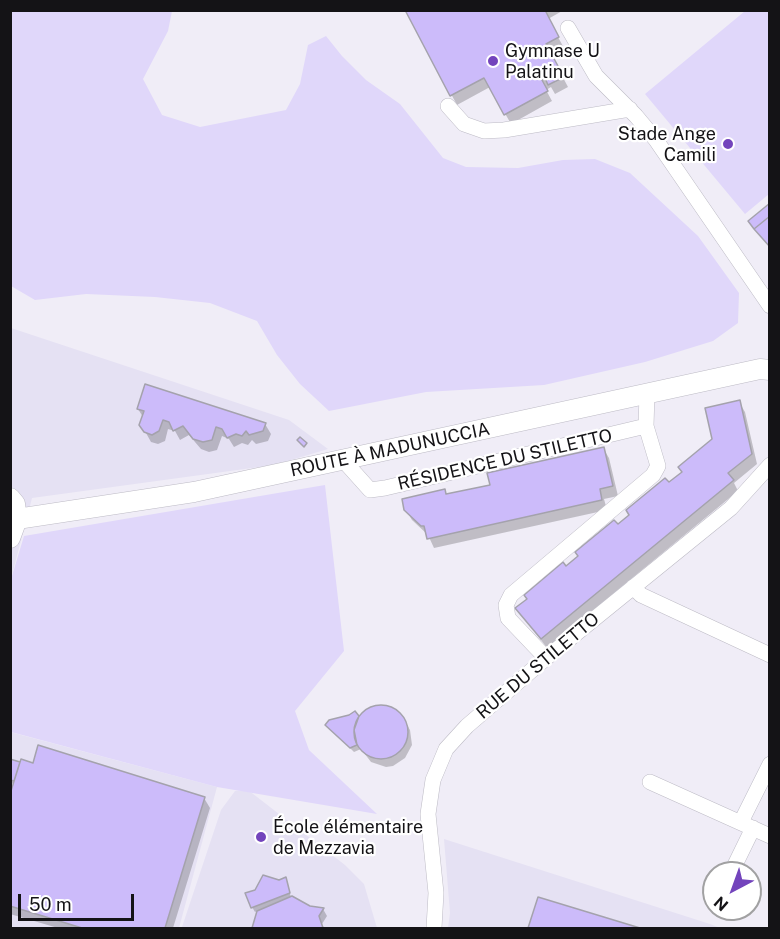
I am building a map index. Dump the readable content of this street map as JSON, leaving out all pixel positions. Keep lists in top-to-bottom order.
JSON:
{
  "streets": {
    "main road": ["ROUTE À MADUNUCCIA"],
    "street": ["RÉSIDENCE DU STILETTO", "RUE DU STILETTO"]
  },
  "crossings": [
    ["ROUTE À MADUNUCCIA", "RÉSIDENCE DU STILETTO"]
  ],
  "places": ["Gymnase U Palatinu", "Stade Ange Camili", "École élémentaire de Mezzavia"],
  "scale_bar": "50 m",
  "north": "bottom left"
}
